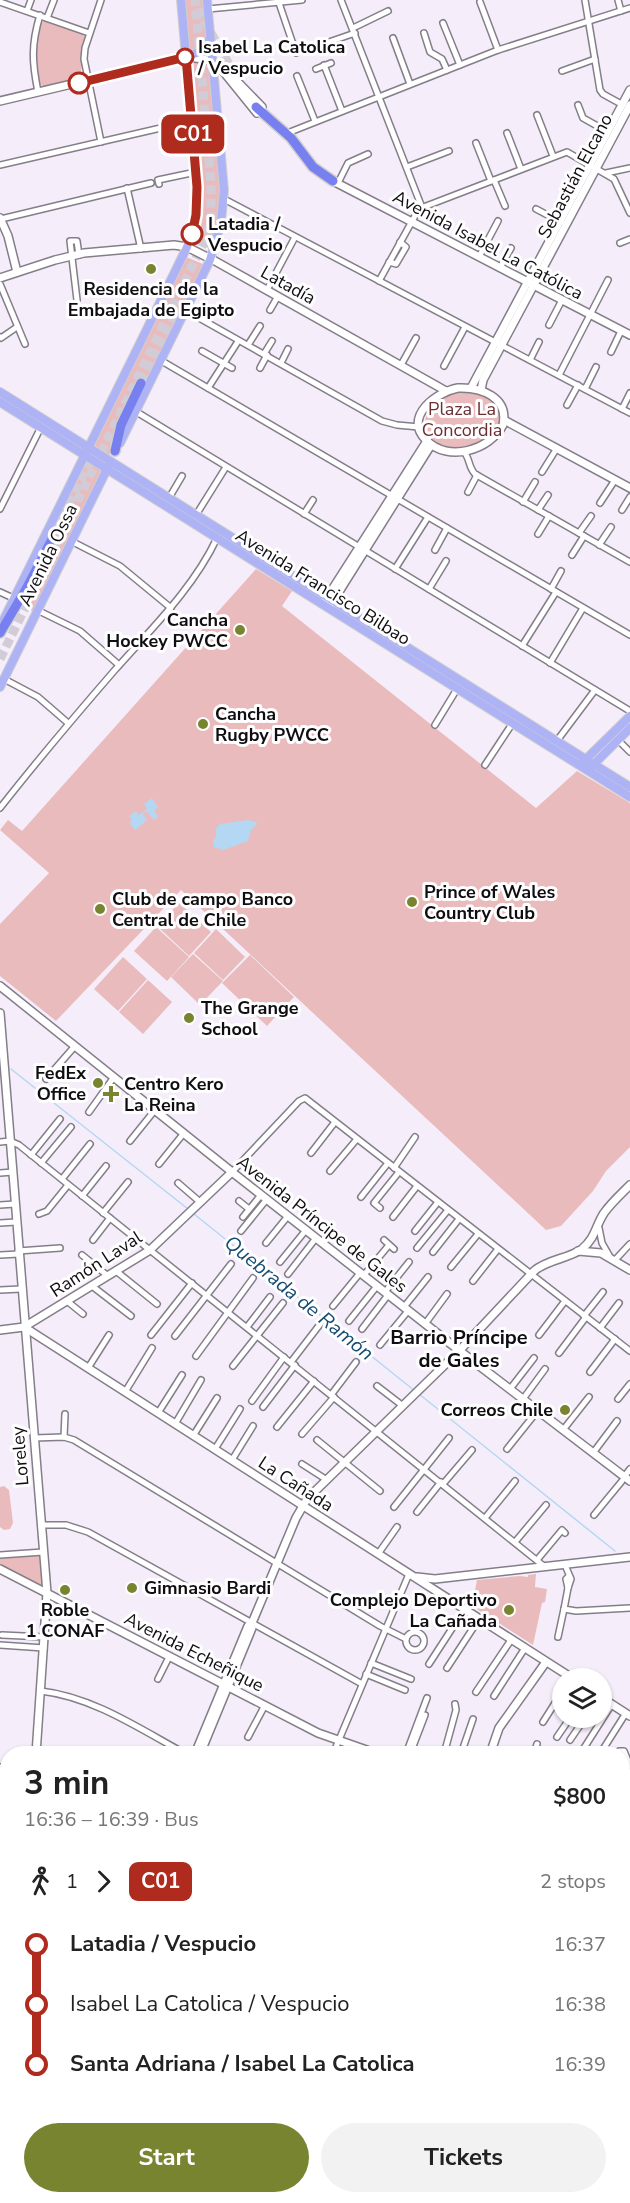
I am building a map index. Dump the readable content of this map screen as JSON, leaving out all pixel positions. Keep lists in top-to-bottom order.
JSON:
{
  "streets": {
    "main road": ["Avenida Ossa", "Avenida Francisco Bilbao"],
    "street": [
      "Sebastián Elcano",
      "Avenida Isabel La Católica",
      "Latadía",
      "Avenida Príncipe de Gales",
      "Ramón Laval",
      "Loreley",
      "La Cañada",
      "Avenida Echeñique"
    ]
  },
  "crossings": [
    ["Sebastián Elcano", "Avenida Isabel La Católica"],
    ["Sebastián Elcano", "Latadía"],
    ["Avenida Isabel La Católica", "Avenida Ossa"],
    ["Latadía", "Avenida Ossa"],
    ["Avenida Ossa", "Avenida Francisco Bilbao"],
    ["Avenida Príncipe de Gales", "Ramón Laval"],
    ["Ramón Laval", "Loreley"],
    ["Ramón Laval", "La Cañada"],
    ["Loreley", "La Cañada"],
    ["Loreley", "Avenida Echeñique"]
  ],
  "districts": ["Barrio Príncipe de Gales"],
  "water": ["Quebrada de Ramón"],
  "parks": ["Plaza La Concordia"],
  "places": {
    "other": [
      "Isabel La Catolica / Vespucio",
      "Latadia / Vespucio",
      "Residencia de la Embajada de Egipto",
      "Cancha Hockey PWCC",
      "Cancha Rugby PWCC",
      "Prince of Wales Country Club",
      "Club de campo Banco Central de Chile",
      "The Grange School",
      "FedEx Office",
      "Correos Chile",
      "Gimnasio Bardi",
      "Roble 1 CONAF",
      "Complejo Deportivo La Cañada"
    ],
    "health": ["Centro Kero La Reina"]
  },
  "lines": ["bus line C01"],
  "page": {
    "on_map": "C01",
    "heading": ["3 min", "16:36 – 16:39 · Bus", "$800"],
    "legs": ["1", "C01", "2 stops"],
    "list": [
      {
        "name": "Latadia / Vespucio",
        "value": "16:37"
      },
      {
        "name": "Isabel La Catolica / Vespucio",
        "value": "16:38"
      },
      {
        "name": "Santa Adriana / Isabel La Catolica",
        "value": "16:39"
      }
    ],
    "buttons": ["Start", "Tickets"]
  }
}
